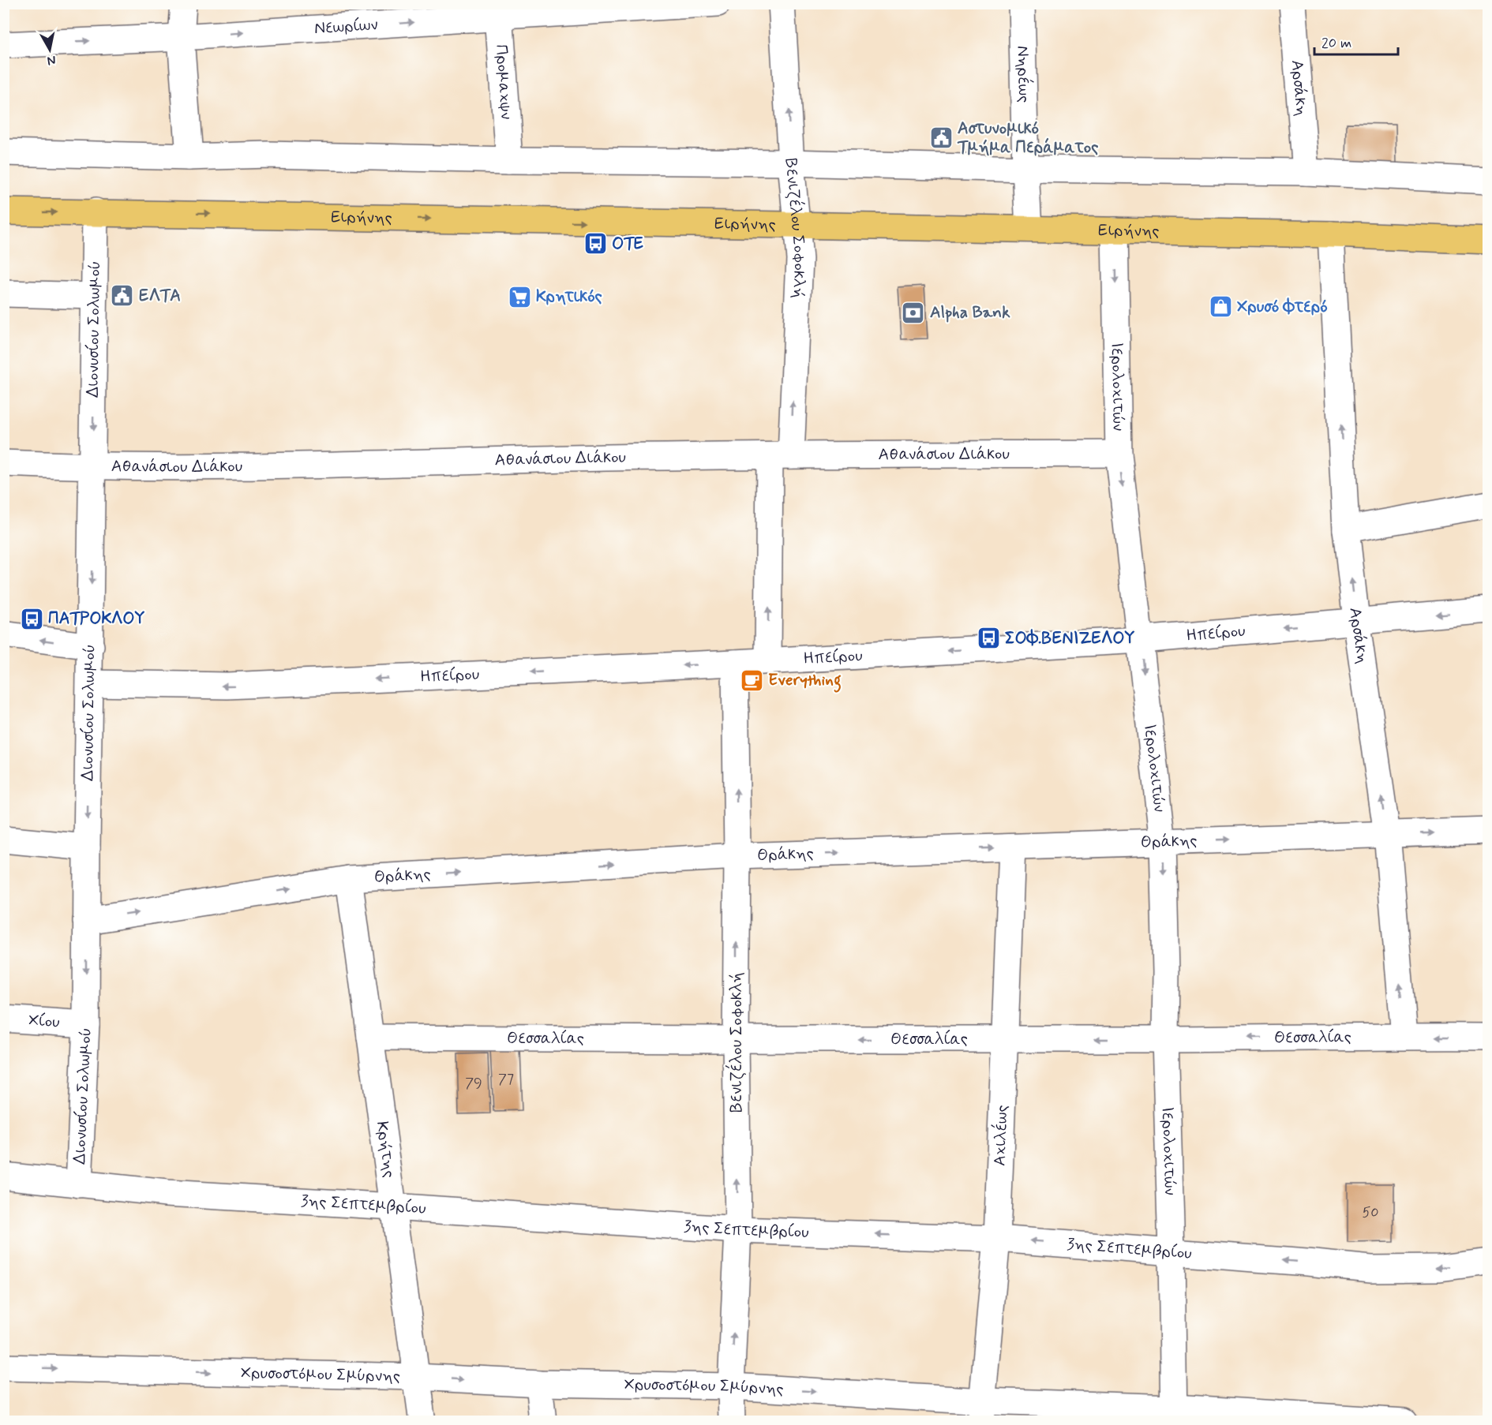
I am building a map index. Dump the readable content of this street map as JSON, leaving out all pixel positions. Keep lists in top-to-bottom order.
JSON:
{
  "streets": {
    "main road": ["Ειρήνης"],
    "street": [
      "Νεωρίων",
      "Νηρέως",
      "Προμαχψν",
      "Αρσάκη",
      "Βενιζέλου Σοφοκλή",
      "Διονυσίου Σολωμού",
      "Ιερολοχιτών",
      "Αθανάσιου Διάκου",
      "Ηπείρου",
      "Θράκης",
      "Χίου",
      "Θεσσαλίας",
      "Αχιλέως",
      "Κρήτης",
      "3ης Σεπτεμβρίου",
      "Χρυσοστόμου Σμύρνης"
    ]
  },
  "crossings": [
    ["Νεωρίων", "Προμαχψν"],
    ["Νηρέως", "Ειρήνης"],
    ["Αρσάκη", "Ειρήνης"],
    ["Αρσάκη", "Ηπείρου"],
    ["Αρσάκη", "Θράκης"],
    ["Αρσάκη", "Θεσσαλίας"],
    ["Ειρήνης", "Βενιζέλου Σοφοκλή"],
    ["Ειρήνης", "Διονυσίου Σολωμού"],
    ["Ειρήνης", "Ιερολοχιτών"],
    ["Βενιζέλου Σοφοκλή", "Αθανάσιου Διάκου"],
    ["Βενιζέλου Σοφοκλή", "Ηπείρου"],
    ["Βενιζέλου Σοφοκλή", "Θράκης"],
    ["Βενιζέλου Σοφοκλή", "Θεσσαλίας"],
    ["Βενιζέλου Σοφοκλή", "3ης Σεπτεμβρίου"],
    ["Βενιζέλου Σοφοκλή", "Χρυσοστόμου Σμύρνης"],
    ["Διονυσίου Σολωμού", "Αθανάσιου Διάκου"],
    ["Διονυσίου Σολωμού", "Ηπείρου"],
    ["Διονυσίου Σολωμού", "Θράκης"],
    ["Διονυσίου Σολωμού", "Χίου"],
    ["Διονυσίου Σολωμού", "3ης Σεπτεμβρίου"],
    ["Ιερολοχιτών", "Αθανάσιου Διάκου"],
    ["Ιερολοχιτών", "Ηπείρου"],
    ["Ιερολοχιτών", "Θράκης"],
    ["Ιερολοχιτών", "Θεσσαλίας"],
    ["Ιερολοχιτών", "3ης Σεπτεμβρίου"],
    ["Ιερολοχιτών", "Χρυσοστόμου Σμύρνης"],
    ["Θράκης", "Αχιλέως"],
    ["Θράκης", "Κρήτης"],
    ["Θεσσαλίας", "Αχιλέως"],
    ["Θεσσαλίας", "Κρήτης"],
    ["Αχιλέως", "3ης Σεπτεμβρίου"],
    ["Αχιλέως", "Χρυσοστόμου Σμύρνης"],
    ["Κρήτης", "3ης Σεπτεμβρίου"],
    ["Κρήτης", "Χρυσοστόμου Σμύρνης"]
  ],
  "one_way": [
    "Αρσάκη",
    "Ειρήνης",
    "Βενιζέλου Σοφοκλή",
    "Διονυσίου Σολωμού",
    "Ιερολοχιτών",
    "Ηπείρου",
    "Θράκης",
    "Θεσσαλίας",
    "3ης Σεπτεμβρίου",
    "Χρυσοστόμου Σμύρνης"
  ],
  "places": {
    "public building": ["Αστυνομικό Τμήμα Περάματος", "ΕΛΤΑ"],
    "bus stop": ["ΟΤΕ", "ΠΑΤΡΟΚΛΟΥ", "ΣΟΦ.ΒΕΝΙΖΕΛΟΥ"],
    "supermarket": ["Κρητικός"],
    "shop": ["Χρυσό Φτερό"],
    "bank": ["Alpha Bank"],
    "cafe": ["Everything"]
  },
  "house_numbers": ["77", "79", "50"],
  "scale_bar": "20 m",
  "north": "bottom"
}
